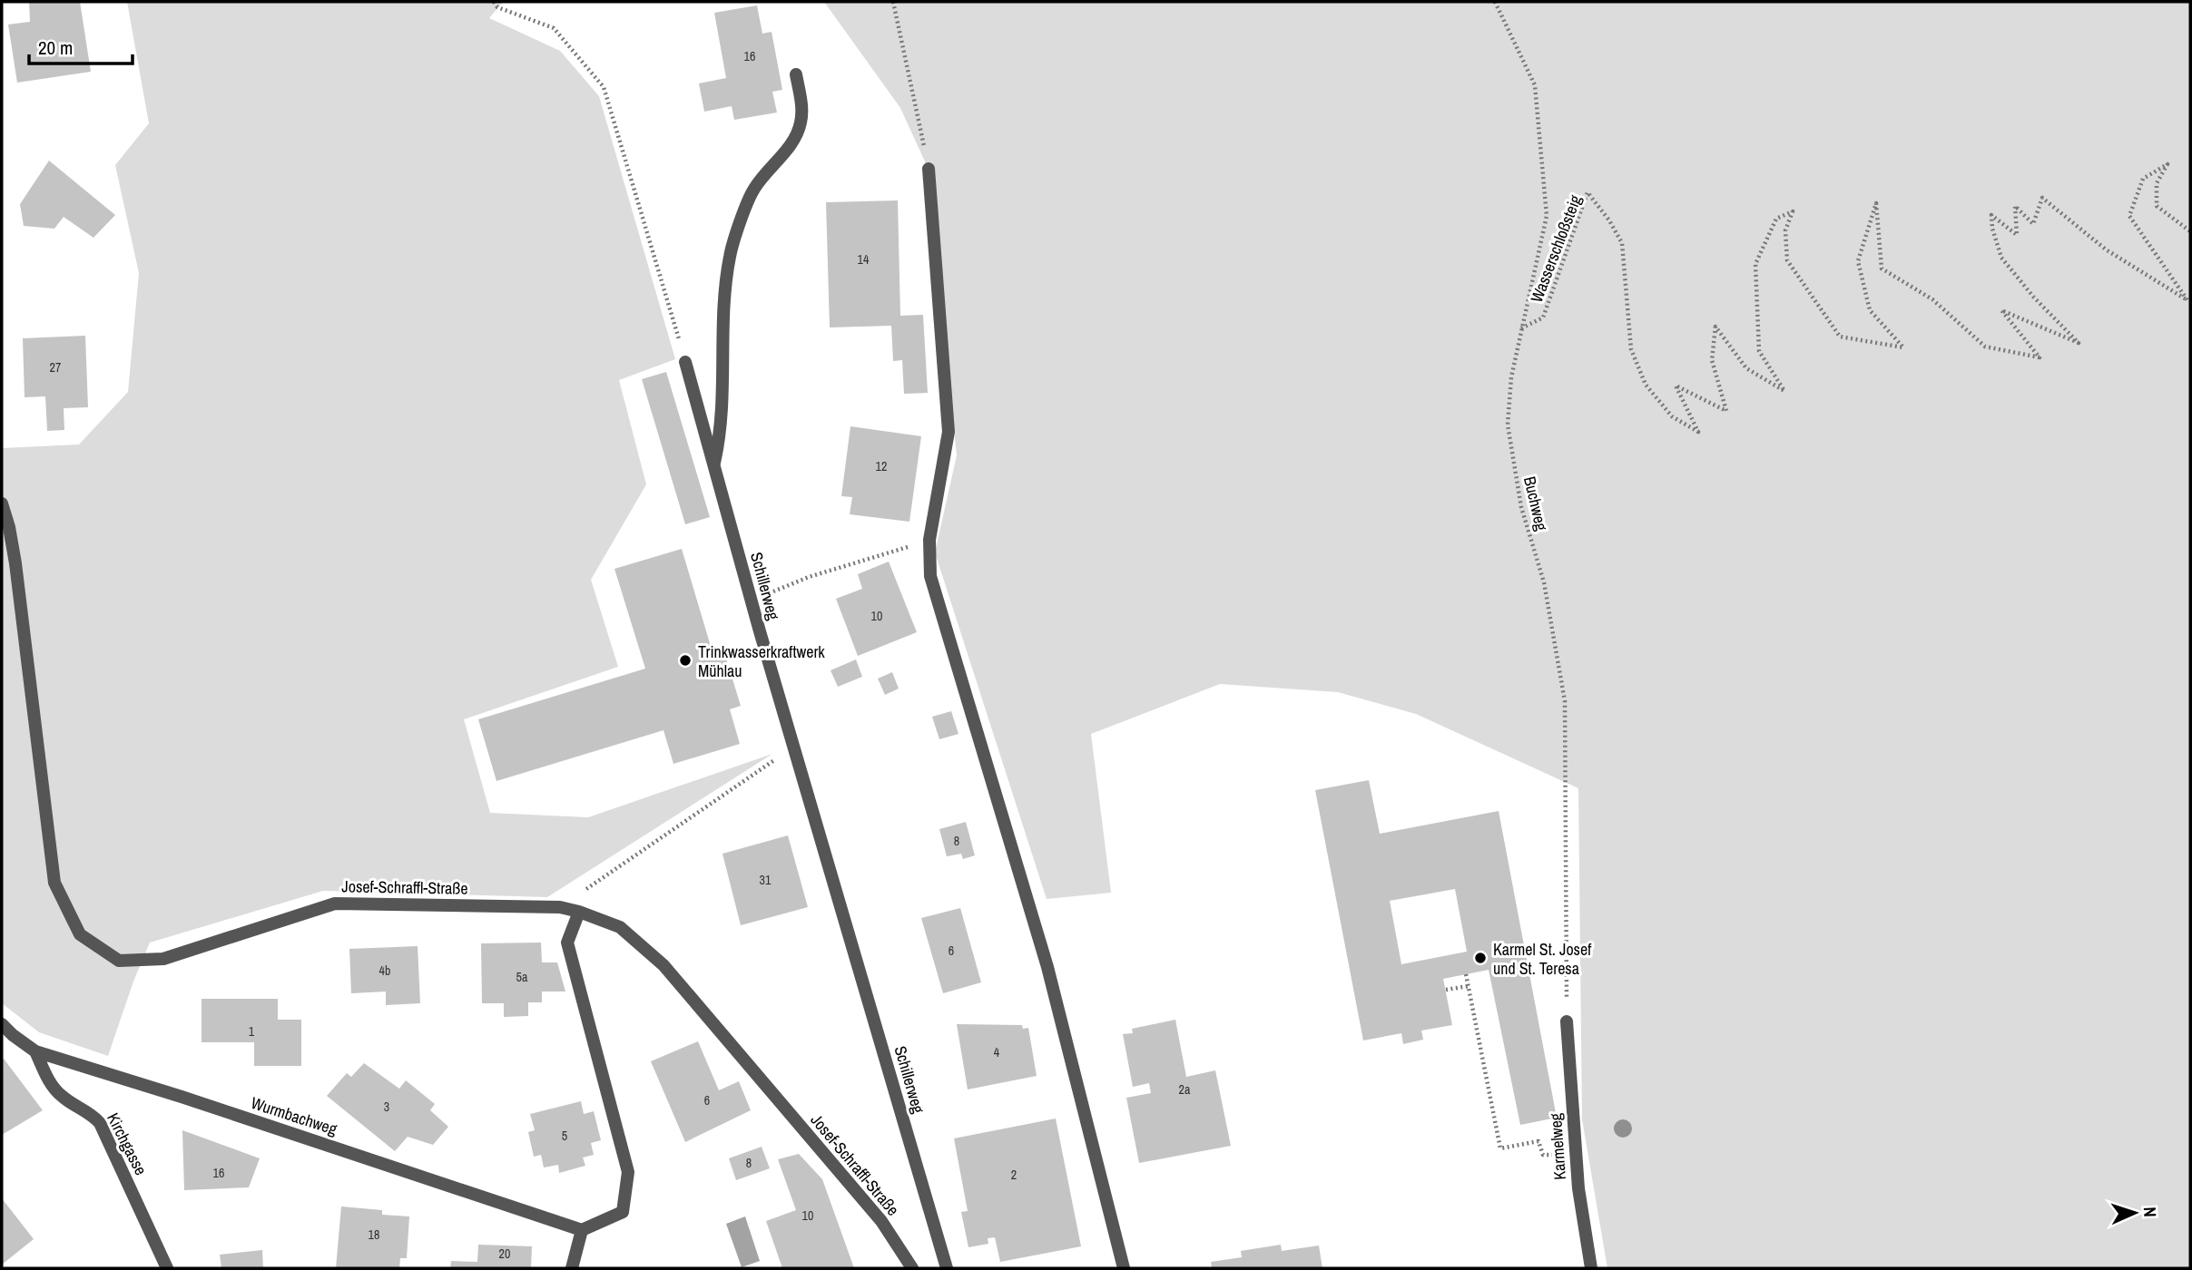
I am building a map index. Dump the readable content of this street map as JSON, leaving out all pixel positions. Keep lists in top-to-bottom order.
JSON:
{
  "streets": {
    "street": [
      "Schillerweg",
      "Josef-Schraffl-Straße",
      "Wurmbachweg",
      "Kirchgasse",
      "Karmelweg"
    ],
    "path": ["Wasserschloßsteig", "Buchweg"]
  },
  "crossings": [
    ["Wasserschloßsteig", "Buchweg"],
    ["Buchweg", "Karmelweg"],
    ["Wurmbachweg", "Kirchgasse"]
  ],
  "places": ["Trinkwasserkraftwerk Mühlau", "Karmel St. Josef und St. Teresa"],
  "house_numbers": [
    "16",
    "14",
    "27",
    "12",
    "10",
    "8",
    "31",
    "6",
    "4b",
    "5a",
    "1",
    "4",
    "2a",
    "6",
    "3",
    "5",
    "8",
    "16",
    "2",
    "10",
    "18",
    "20"
  ],
  "scale_bar": "20 m",
  "north": "right"
}
